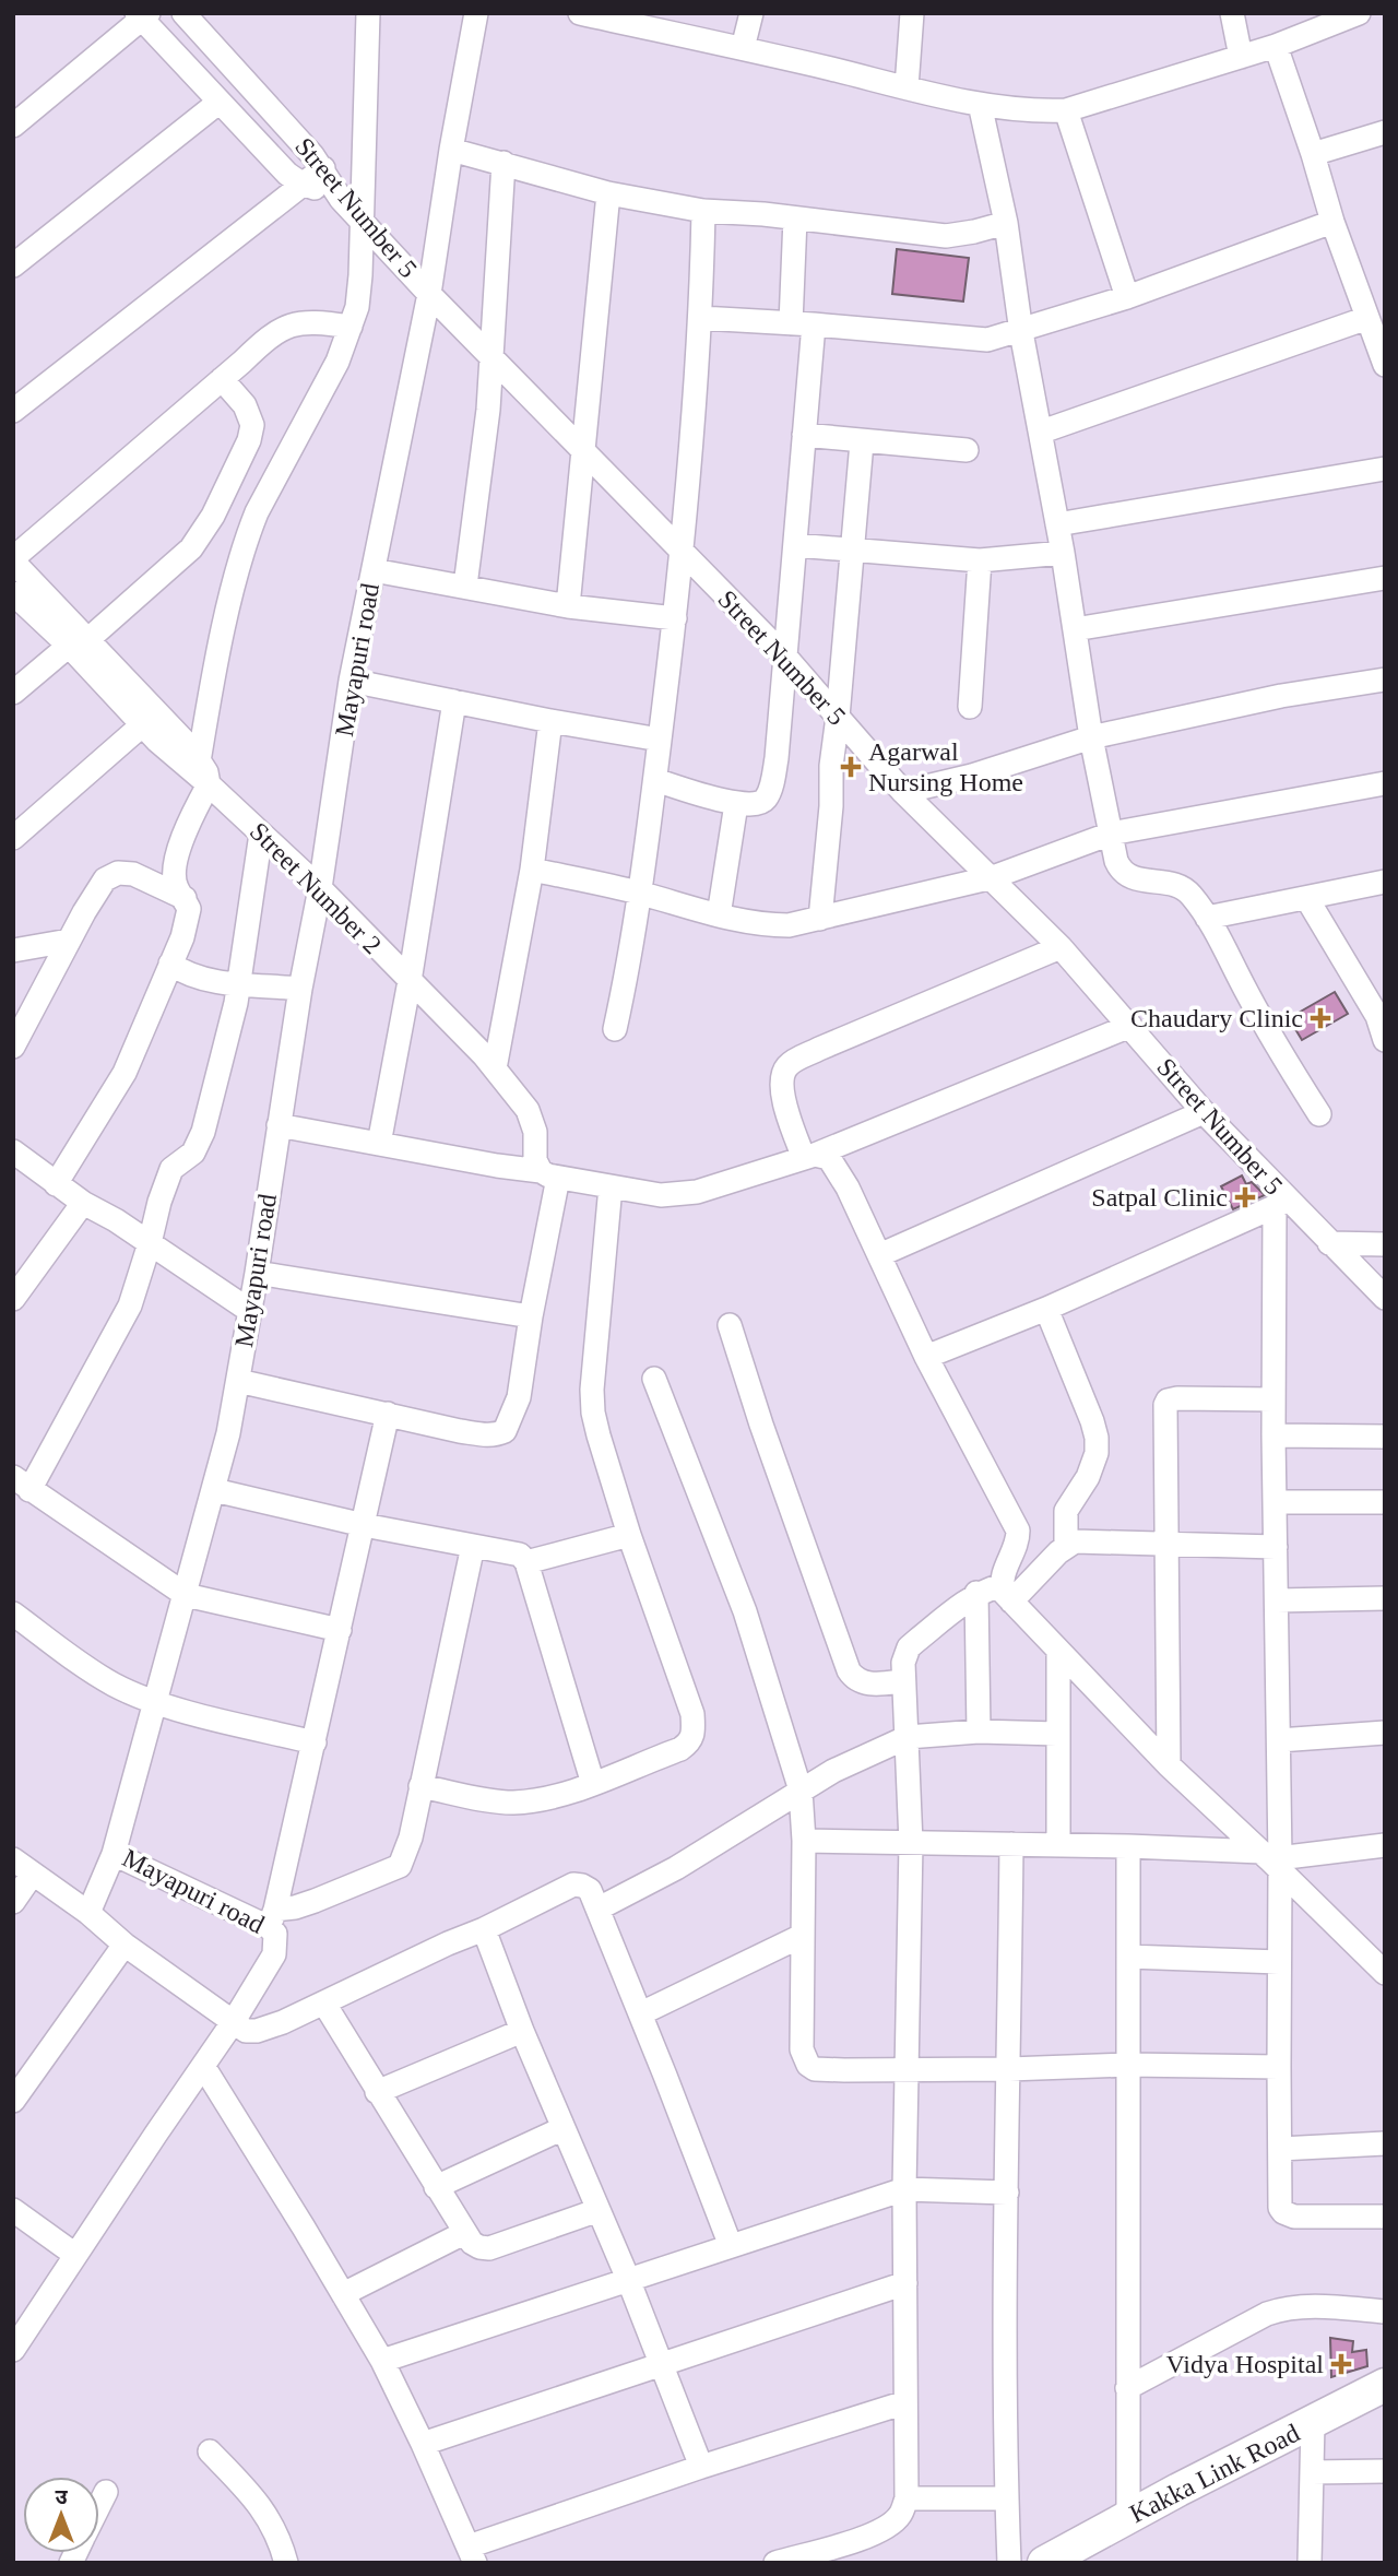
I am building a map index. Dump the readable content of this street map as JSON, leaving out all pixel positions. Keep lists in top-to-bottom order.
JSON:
{
  "streets": {
    "street": [
      "Street Number 5",
      "Mayapuri road",
      "Street Number 2",
      "Kakka Link Road"
    ]
  },
  "crossings": [
    ["Street Number 5", "Mayapuri road"],
    ["Mayapuri road", "Street Number 2"]
  ],
  "places": {
    "health": [
      "Agarwal Nursing Home",
      "Chaudary Clinic",
      "Satpal Clinic",
      "Vidya Hospital"
    ]
  },
  "north": "top"
}
